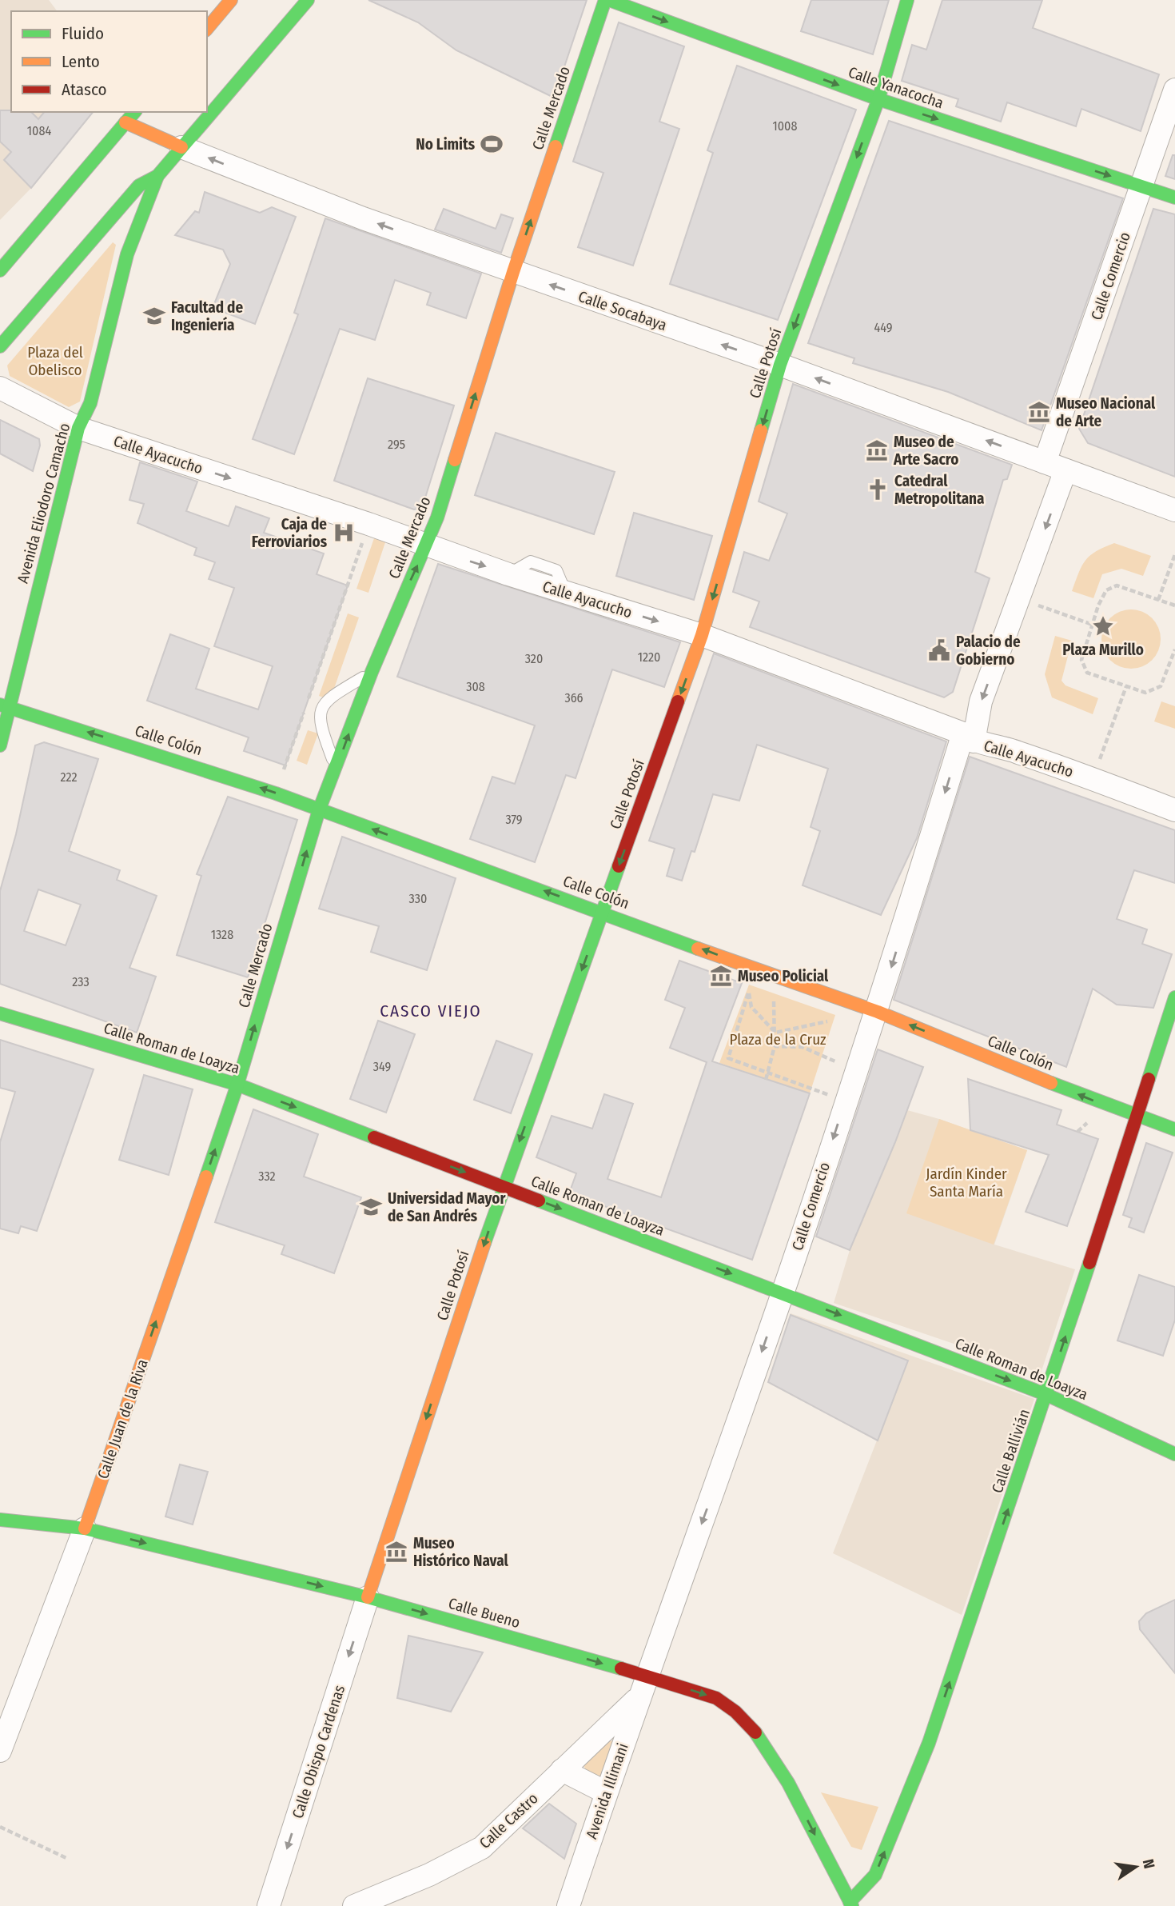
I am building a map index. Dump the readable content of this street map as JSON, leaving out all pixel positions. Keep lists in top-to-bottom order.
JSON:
{
  "streets": {
    "main road": [
      "Calle Yanacocha",
      "Calle Mercado",
      "Calle Potosí",
      "Avenida Eliodoro Camacho",
      "Calle Colón",
      "Calle Roman de Loayza",
      "Calle Juan de la Riva",
      "Calle Ballivián",
      "Calle Bueno"
    ],
    "street": [
      "Calle Comercio",
      "Calle Socabaya",
      "Calle Ayacucho",
      "Calle Obispo Cardenas",
      "Avenida Illimani",
      "Calle Castro"
    ]
  },
  "crossings": [
    ["Calle Yanacocha", "Calle Comercio"],
    ["Calle Yanacocha", "Calle Potosí"],
    ["Calle Mercado", "Calle Socabaya"],
    ["Calle Mercado", "Calle Ayacucho"],
    ["Calle Mercado", "Calle Colón"],
    ["Calle Mercado", "Calle Roman de Loayza"],
    ["Calle Mercado", "Calle Juan de la Riva"],
    ["Calle Comercio", "Calle Socabaya"],
    ["Calle Comercio", "Calle Ayacucho"],
    ["Calle Comercio", "Calle Colón"],
    ["Calle Comercio", "Calle Roman de Loayza"],
    ["Calle Comercio", "Calle Bueno"],
    ["Calle Comercio", "Avenida Illimani"],
    ["Calle Socabaya", "Calle Potosí"],
    ["Calle Potosí", "Calle Ayacucho"],
    ["Calle Potosí", "Calle Colón"],
    ["Calle Potosí", "Calle Roman de Loayza"],
    ["Calle Potosí", "Calle Bueno"],
    ["Calle Potosí", "Calle Obispo Cardenas"],
    ["Calle Ayacucho", "Avenida Eliodoro Camacho"],
    ["Avenida Eliodoro Camacho", "Calle Colón"],
    ["Calle Colón", "Calle Ballivián"],
    ["Calle Roman de Loayza", "Calle Juan de la Riva"],
    ["Calle Roman de Loayza", "Calle Ballivián"],
    ["Calle Juan de la Riva", "Calle Bueno"],
    ["Calle Ballivián", "Calle Bueno"],
    ["Calle Bueno", "Calle Obispo Cardenas"],
    ["Calle Bueno", "Avenida Illimani"],
    ["Avenida Illimani", "Calle Castro"]
  ],
  "one_way": [
    "Calle Yanacocha",
    "Calle Mercado",
    "Calle Comercio",
    "Calle Socabaya",
    "Calle Potosí",
    "Calle Ayacucho",
    "Calle Colón",
    "Calle Roman de Loayza",
    "Calle Juan de la Riva",
    "Calle Ballivián",
    "Calle Bueno",
    "Calle Obispo Cardenas"
  ],
  "districts": ["CASCO VIEJO"],
  "parks": ["Plaza del Obelisco", "Plaza de la Cruz", "Jardín Kinder Santa María"],
  "places": {
    "sports": ["No Limits"],
    "school or university": ["Facultad de Ingeniería", "Universidad Mayor de San Andrés"],
    "museum": [
      "Museo Nacional de Arte",
      "Museo de Arte Sacro",
      "Museo Policial",
      "Museo Histórico Naval"
    ],
    "church": ["Catedral Metropolitana"],
    "hospital": ["Caja de Ferroviarios"],
    "place": ["Plaza Murillo"],
    "public building": ["Palacio de Gobierno"]
  },
  "house_numbers": [
    "1008",
    "1084",
    "449",
    "295",
    "1220",
    "320",
    "308",
    "366",
    "222",
    "379",
    "330",
    "1328",
    "233",
    "349",
    "332"
  ],
  "legend": ["Fluido", "Lento", "Atasco"],
  "north": "right"
}
